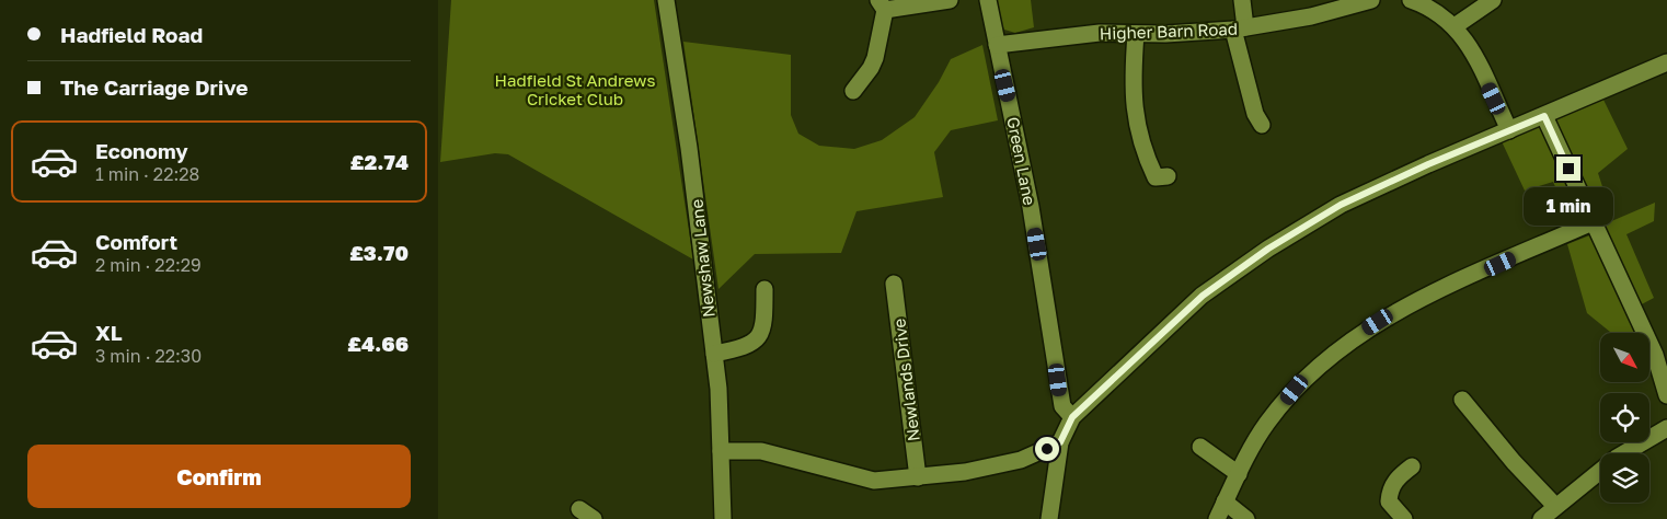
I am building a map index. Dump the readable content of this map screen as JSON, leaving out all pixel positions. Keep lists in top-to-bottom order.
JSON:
{
  "streets": {
    "street": [
      "Higher Barn Road",
      "Green Lane",
      "Newshaw Lane",
      "Newlands Drive"
    ]
  },
  "crossings": [
    ["Higher Barn Road", "Green Lane"]
  ],
  "parks": ["Hadfield St Andrews Cricket Club"],
  "north": "bottom right",
  "page": {
    "banner": ["Hadfield Road", "The Carriage Drive"],
    "list": [
      {
        "name": "Economy",
        "note": "1 min · 22:28",
        "value": "£2.74"
      },
      {
        "name": "Comfort",
        "note": "2 min · 22:29",
        "value": "£3.70"
      },
      {
        "name": "XL",
        "note": "3 min · 22:30",
        "value": "£4.66"
      }
    ],
    "bubble": "1 min",
    "buttons": "Confirm"
  }
}
